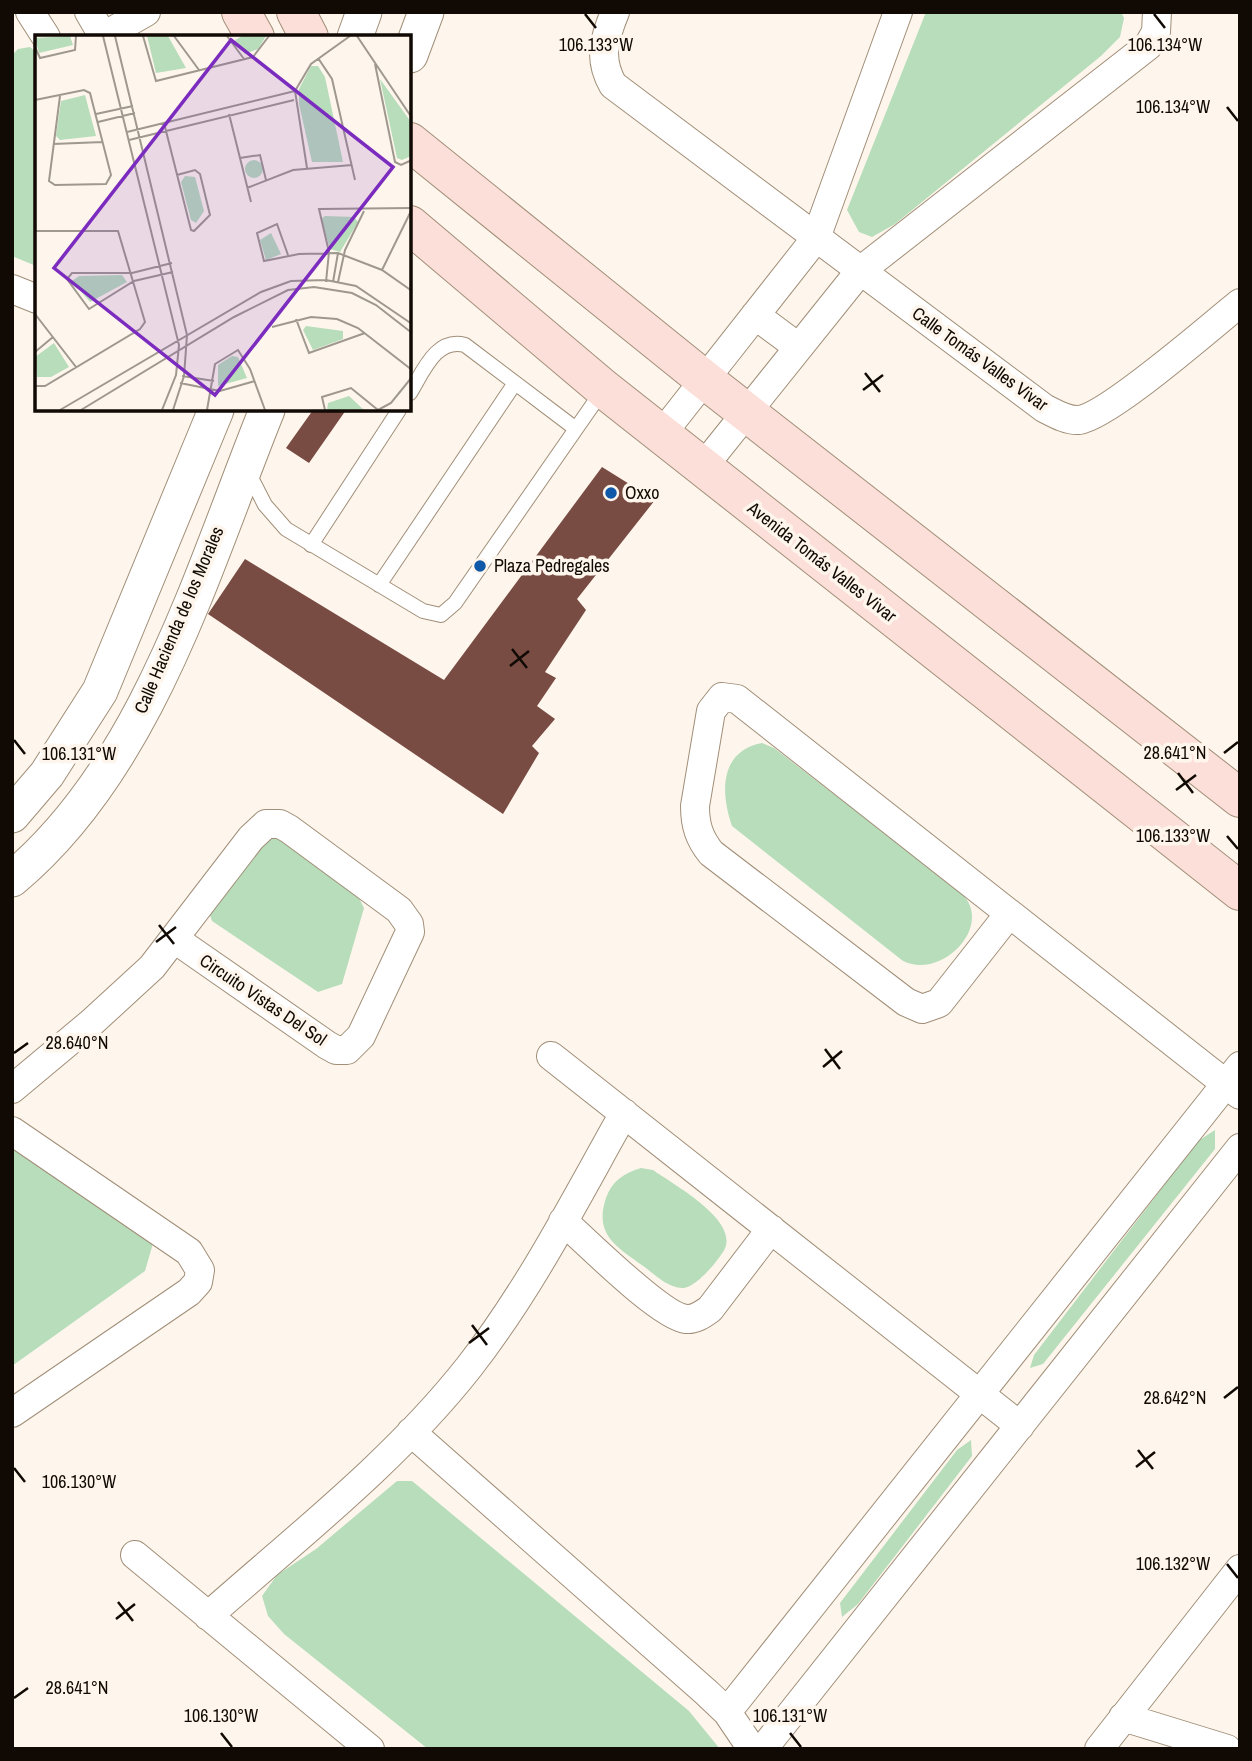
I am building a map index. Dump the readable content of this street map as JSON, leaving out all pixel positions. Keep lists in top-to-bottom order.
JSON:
{
  "streets": {
    "main road": ["Avenida Tomás Valles Vivar"],
    "street": ["Calle Tomás Valles Vivar", "Calle Hacienda de los Morales", "Circuito Vistas Del Sol"]
  },
  "places": ["Oxxo", "Plaza Pedregales"],
  "coordinates": [
    "106.133°W",
    "106.134°W",
    "28.641°N",
    "106.131°W",
    "28.640°N",
    "28.642°N",
    "106.130°W",
    "106.132°W"
  ]
}
